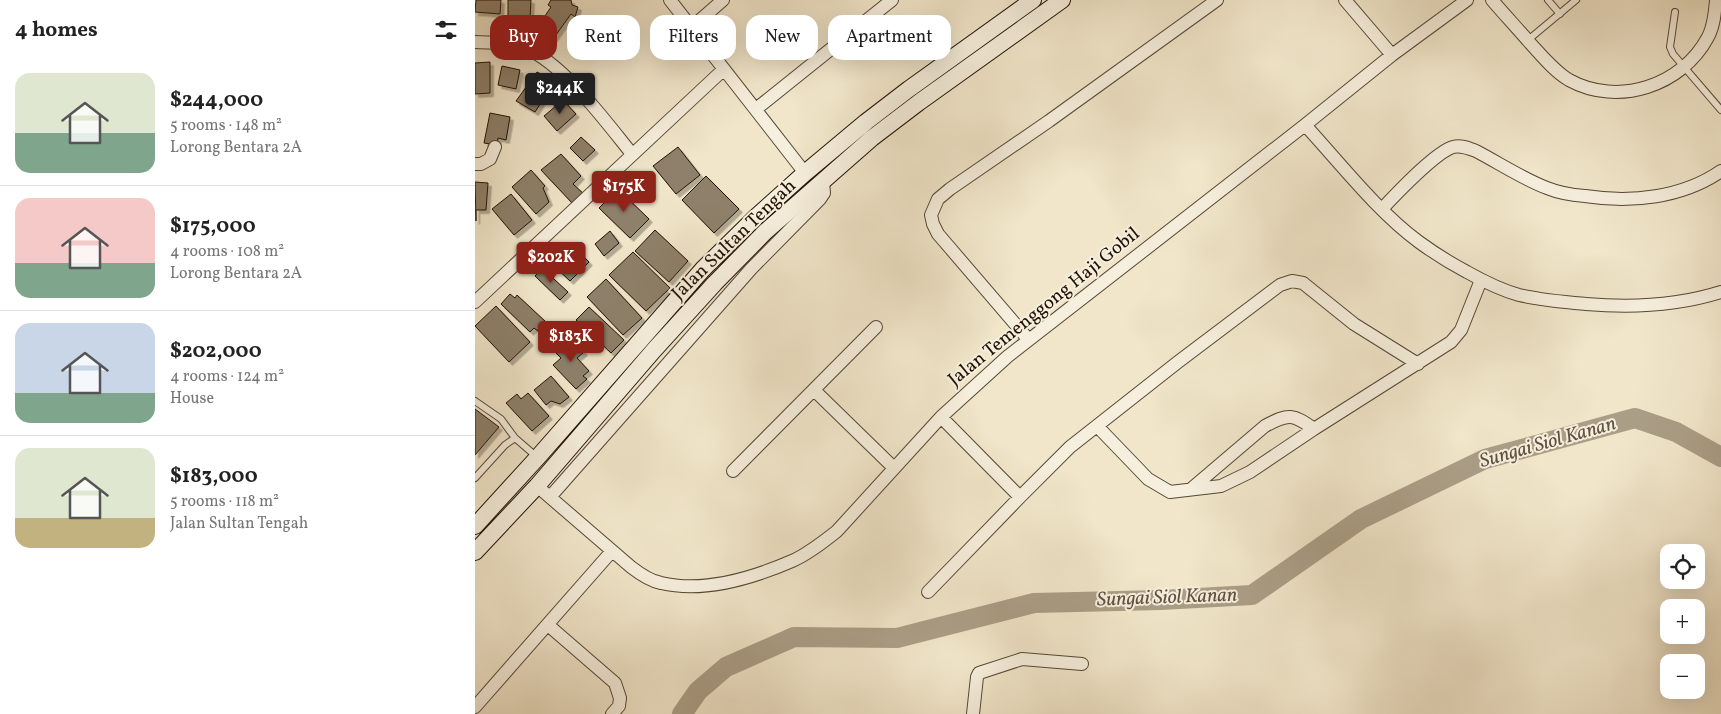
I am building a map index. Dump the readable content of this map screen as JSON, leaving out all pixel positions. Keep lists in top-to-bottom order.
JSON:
{
  "streets": {
    "main road": ["Jalan Sultan Tengah"],
    "street": ["Jalan Temenggong Haji Gobil"]
  },
  "crossings": [
    ["Jalan Sultan Tengah", "Jalan Temenggong Haji Gobil"]
  ],
  "water": ["Sungai Siol Kanan"],
  "page": {
    "heading": "4 homes",
    "chip": [
      "Buy",
      "Rent",
      "Filters",
      "New",
      "Apartment"
    ],
    "list": [
      {
        "name": "$244,000",
        "note": "5 rooms · 148 m² · Lorong Bentara 2A"
      },
      {
        "name": "$175,000",
        "note": "4 rooms · 108 m² · Lorong Bentara 2A"
      },
      {
        "name": "$202,000",
        "note": "4 rooms · 124 m² · House"
      },
      {
        "name": "$183,000",
        "note": "5 rooms · 118 m² · Jalan Sultan Tengah"
      }
    ],
    "price": [
      "$244K",
      "$175K",
      "$202K",
      "$183K"
    ],
    "map_buttons": ["+", "−"]
  }
}
